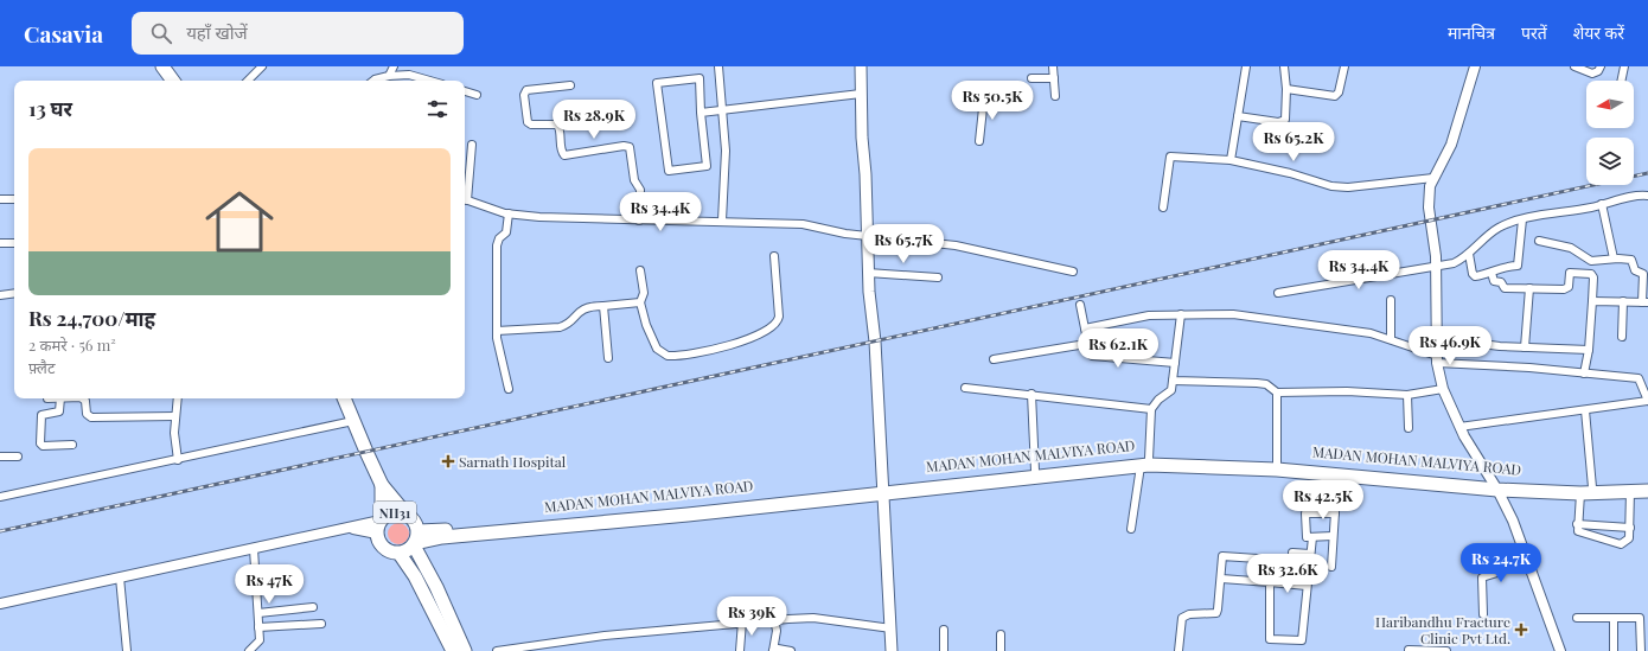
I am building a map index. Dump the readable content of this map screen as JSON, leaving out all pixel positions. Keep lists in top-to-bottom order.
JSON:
{
  "streets": {
    "highway": ["MADAN MOHAN MALVIYA ROAD", "NH31"]
  },
  "places": {
    "health": ["Sarnath Hospital", "Haribandhu Fracture Clinic Pvt Ltd."]
  },
  "north": "left",
  "page": {
    "header": "Casavia",
    "search": "यहाँ खोजें",
    "nav": ["मानचित्र", "परतें", "शेयर करें"],
    "price": [
      "Rs 50.5K",
      "Rs 28.9K",
      "Rs 65.2K",
      "Rs 34.4K",
      "Rs 65.7K",
      "Rs 34.4K",
      "Rs 46.9K",
      "Rs 62.1K",
      "Rs 42.5K",
      "Rs 24.7K",
      "Rs 32.6K",
      "Rs 47K",
      "Rs 39K"
    ],
    "heading": "13 घर",
    "list": [
      {
        "name": "Rs 24,700/माह",
        "note": "2 कमरे · 56 m² · फ़्लैट"
      }
    ]
  }
}
